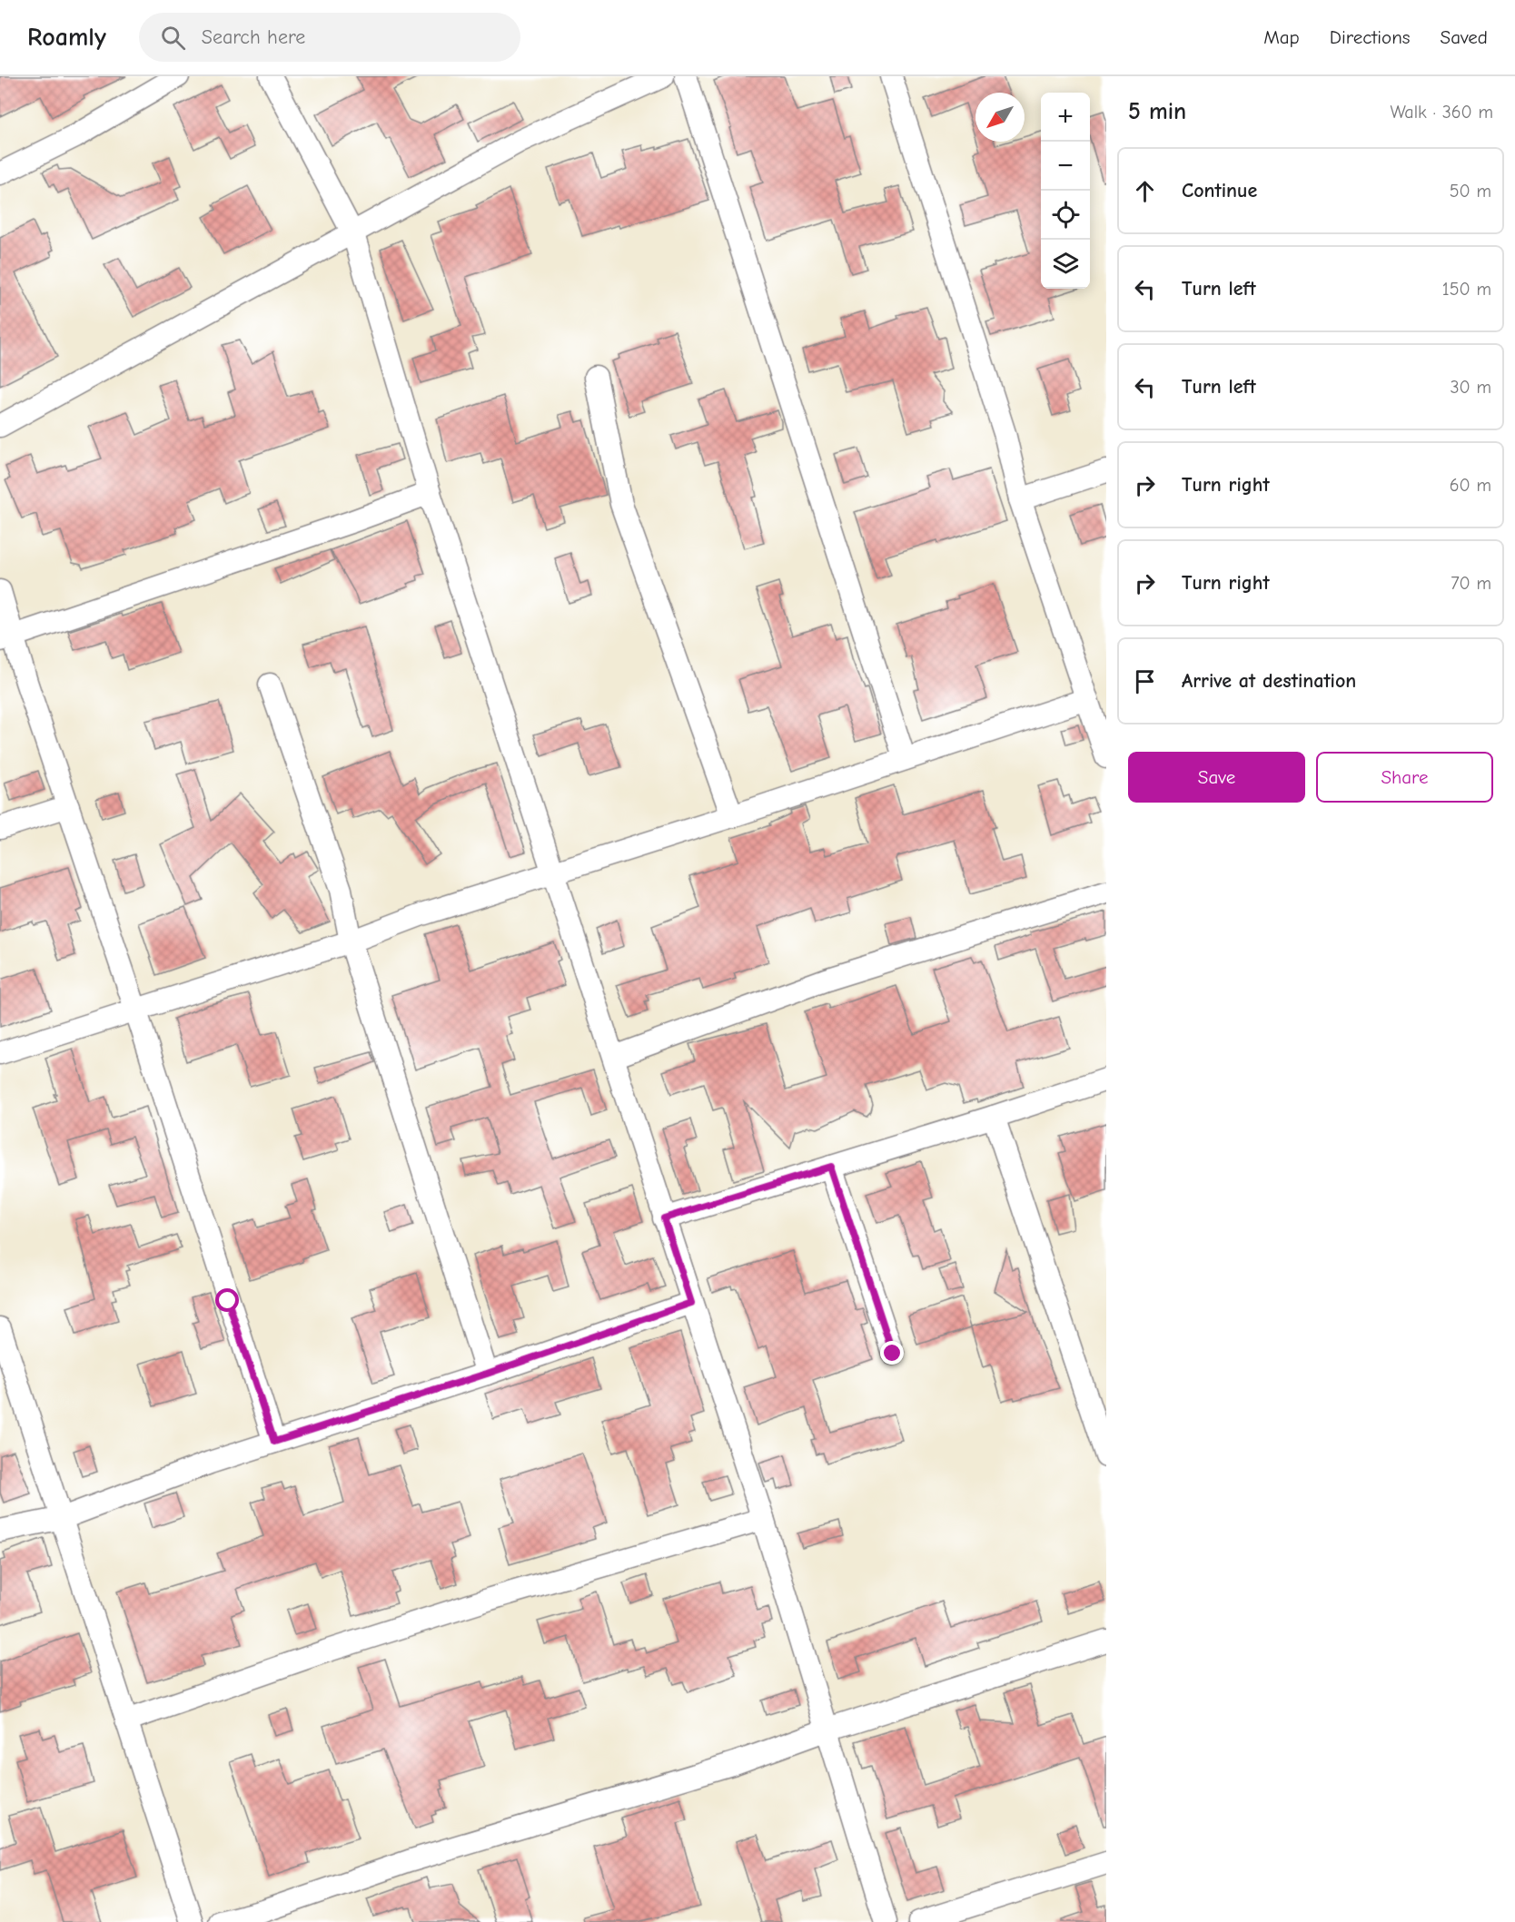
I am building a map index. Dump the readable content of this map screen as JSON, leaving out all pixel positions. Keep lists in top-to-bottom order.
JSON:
{
  "north": "bottom left",
  "page": {
    "header": "Roamly",
    "search": "Search here",
    "nav": ["Map", "Directions", "Saved"],
    "heading": ["5 min", "Walk · 360 m"],
    "map_buttons": ["+", "−"],
    "list": [
      ["Continue", "50 m"],
      ["Turn left", "150 m"],
      ["Turn left", "30 m"],
      ["Turn right", "60 m"],
      ["Turn right", "70 m"],
      "Arrive at destination"
    ],
    "buttons": ["Save", "Share"]
  }
}
